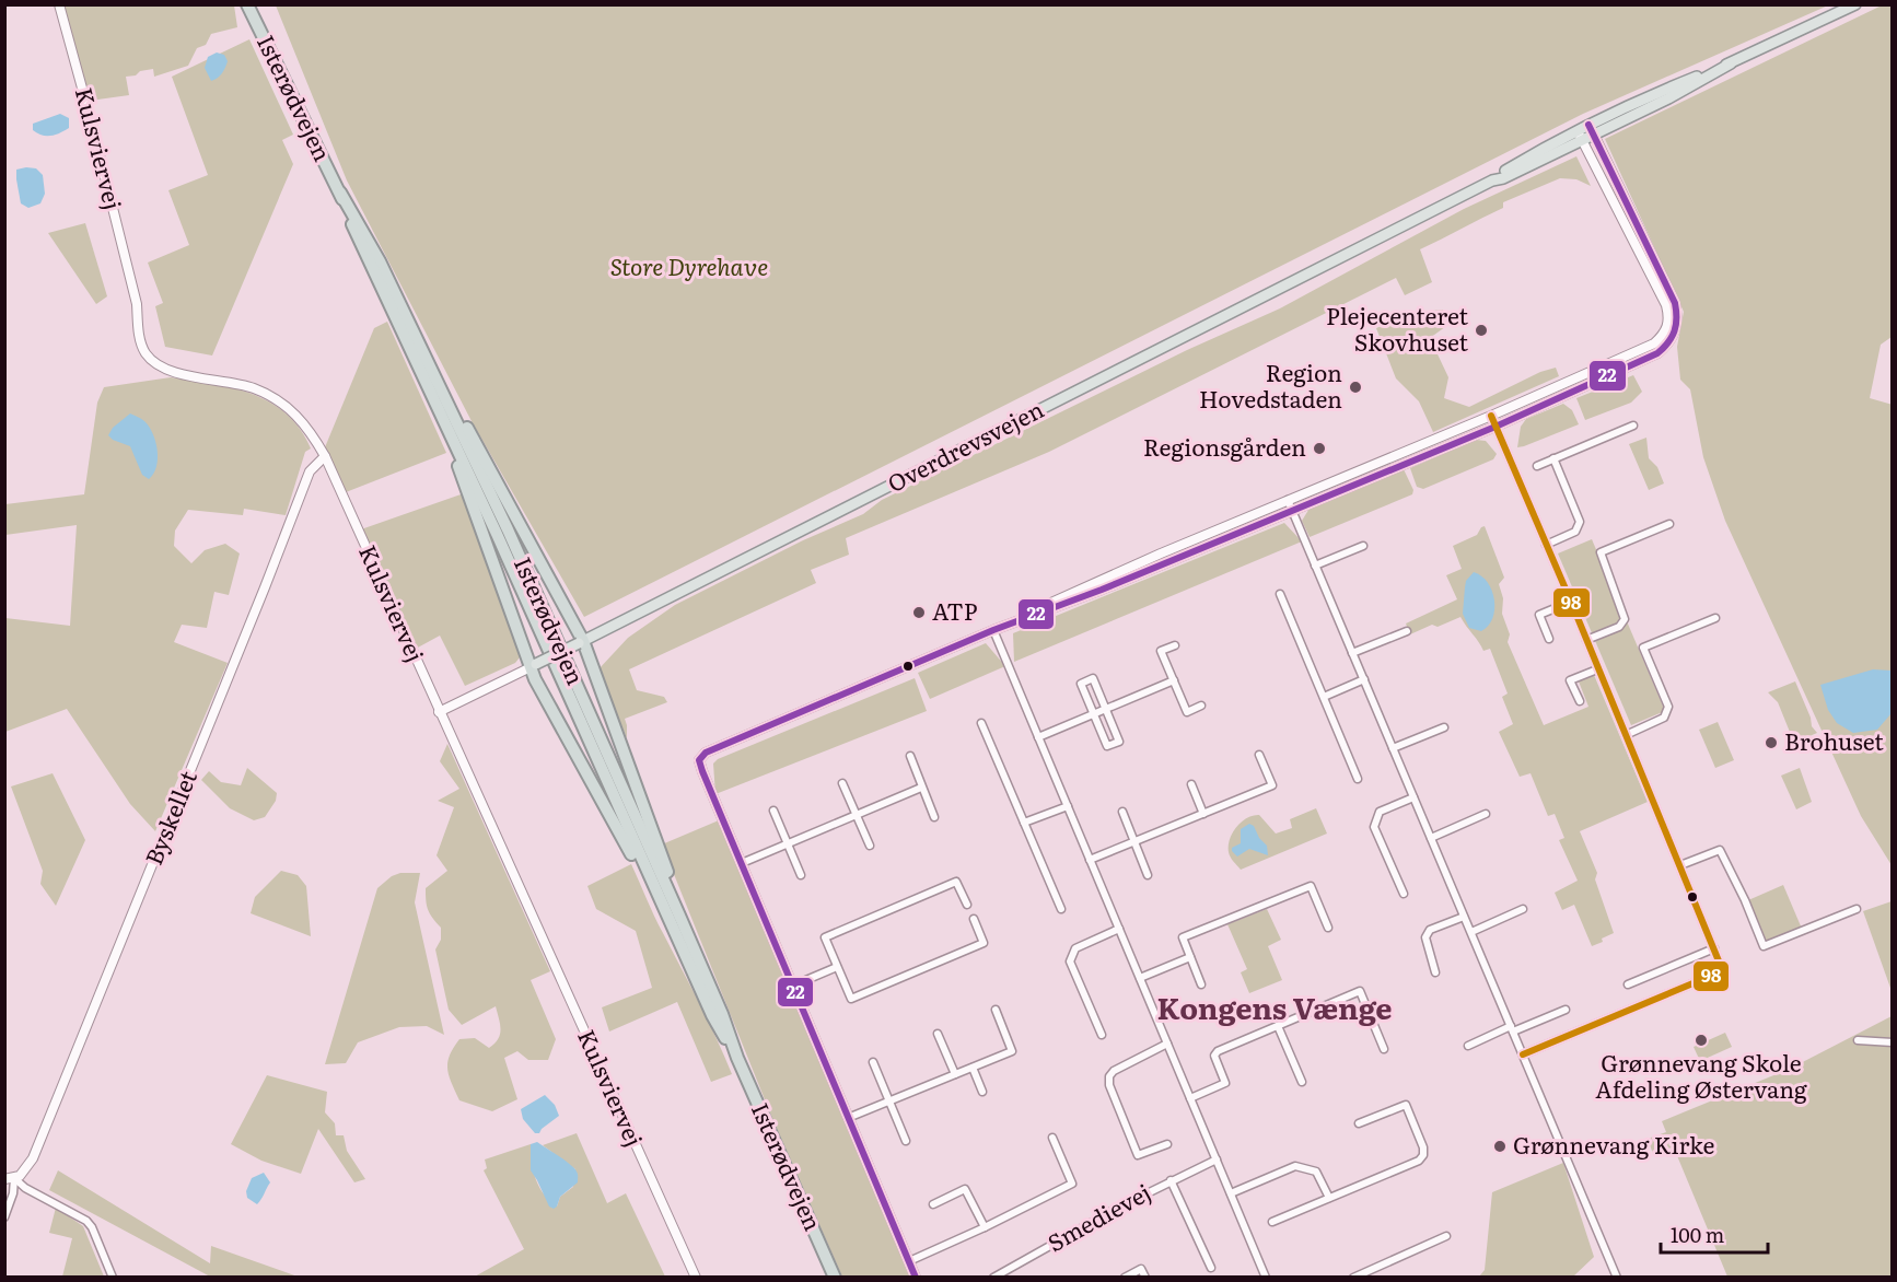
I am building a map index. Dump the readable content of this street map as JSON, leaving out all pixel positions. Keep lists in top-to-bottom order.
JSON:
{
  "streets": {
    "highway": ["Isterødvejen"],
    "main road": ["Overdrevsvejen"],
    "street": ["Kulsviervej", "Byskellet", "Smedievej"]
  },
  "crossings": [
    ["Kulsviervej", "Overdrevsvejen"],
    ["Kulsviervej", "Byskellet"]
  ],
  "districts": ["Kongens Vænge"],
  "parks": ["Store Dyrehave"],
  "places": [
    "Plejecenteret Skovhuset",
    "Region Hovedstaden",
    "Regionsgården",
    "ATP",
    "Brohuset",
    "Grønnevang Skole Afdeling Østervang",
    "Grønnevang Kirke"
  ],
  "lines": ["transit line 22", "transit line 98"],
  "scale_bar": "100 m"
}
